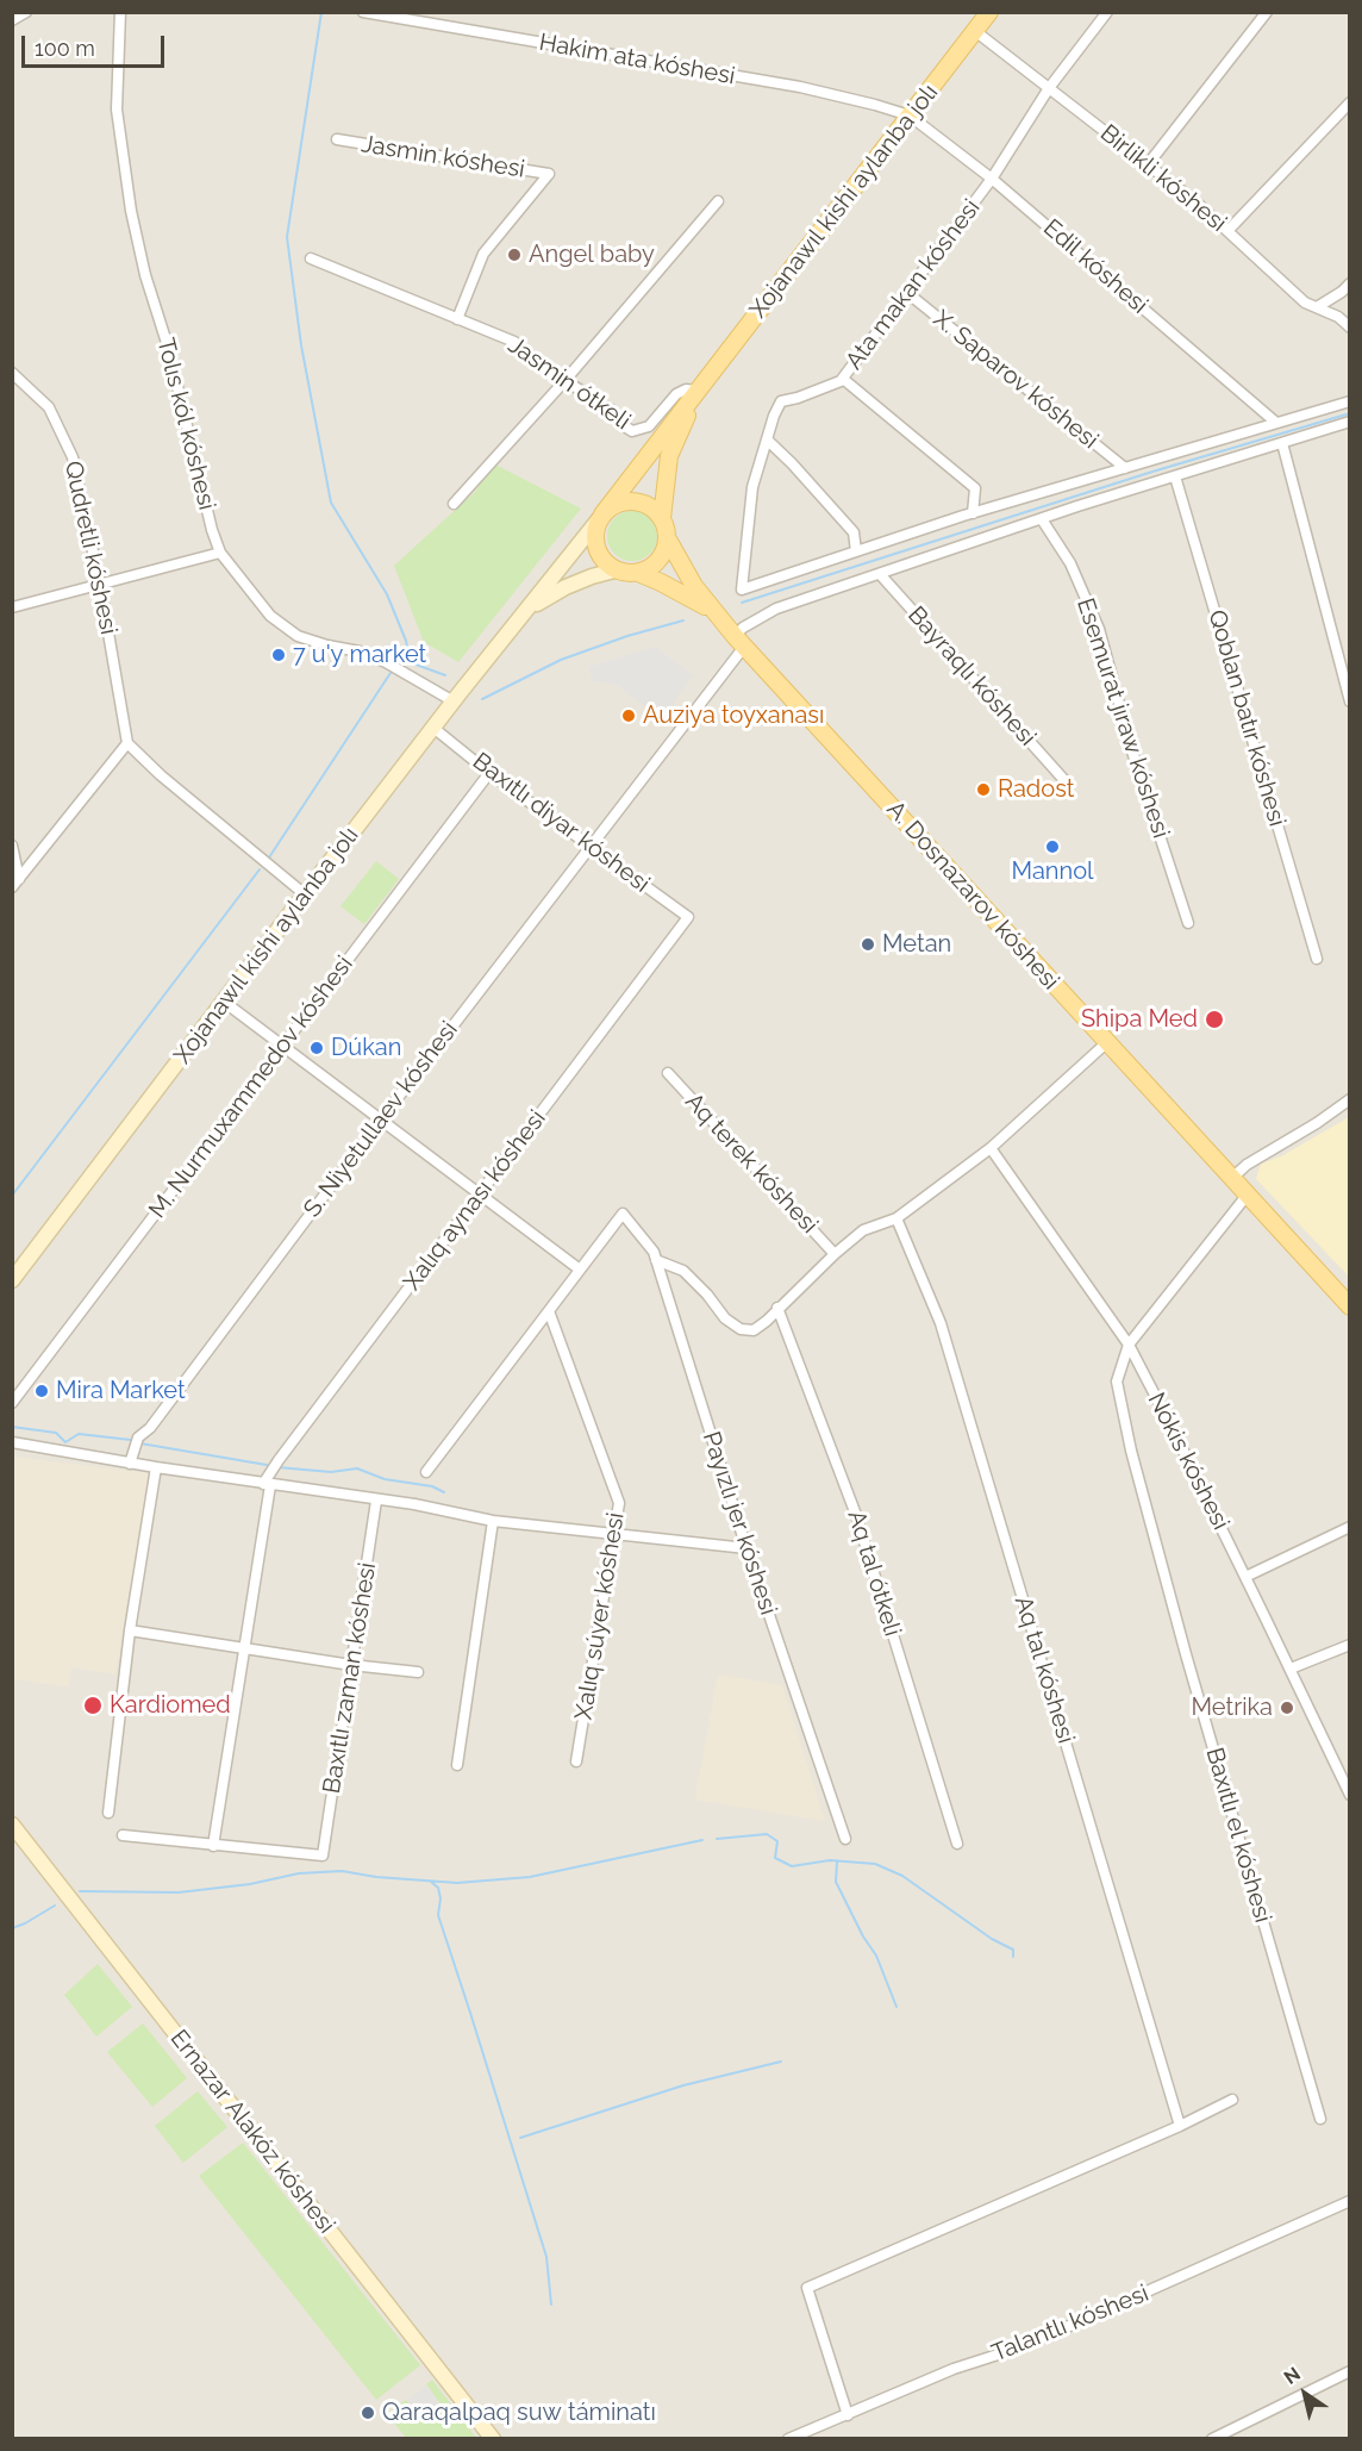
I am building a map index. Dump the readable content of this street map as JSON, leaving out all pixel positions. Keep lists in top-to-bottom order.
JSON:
{
  "streets": {
    "main road": ["Xojanawıl kishi aylanba jolı", "A. Dosnazarov kóshesi", "Ernazar Alakóz kóshesi"],
    "street": [
      "Hakim ata kóshesi",
      "Jasmin kóshesi",
      "Birlikli kóshesi",
      "Edil kóshesi",
      "Ata makan kóshesi",
      "X. Saparov kóshesi",
      "Jasmin ótkeli",
      "Tolıs kól kóshesi",
      "Qudretli kóshesi",
      "Bayraqlı kóshesi",
      "Esemurat jıraw kóshesi",
      "Qoblan batır kóshesi",
      "Baxıtlı diyar kóshesi",
      "M. Nurmuxammedov kóshesi",
      "S. Niyetullaev kóshesi",
      "Aq terek kóshesi",
      "Xalıq aynası kóshesi",
      "Nókis kóshesi",
      "Payızlı jer kóshesi",
      "Aq tal ótkeli",
      "Xalıq súyer kóshesi",
      "Aq tal kóshesi",
      "Baxıtlı zaman kóshesi",
      "Baxıtlı el kóshesi",
      "Talantlı kóshesi"
    ]
  },
  "crossings": [
    ["Hakim ata kóshesi", "Xojanawıl kishi aylanba jolı"],
    ["Hakim ata kóshesi", "Edil kóshesi"],
    ["Jasmin kóshesi", "Jasmin ótkeli"],
    ["Birlikli kóshesi", "Xojanawıl kishi aylanba jolı"],
    ["Birlikli kóshesi", "Ata makan kóshesi"],
    ["Xojanawıl kishi aylanba jolı", "Edil kóshesi"],
    ["Xojanawıl kishi aylanba jolı", "Jasmin ótkeli"],
    ["Xojanawıl kishi aylanba jolı", "Tolıs kól kóshesi"],
    ["Xojanawıl kishi aylanba jolı", "Baxıtlı diyar kóshesi"],
    ["Edil kóshesi", "Ata makan kóshesi"],
    ["Ata makan kóshesi", "X. Saparov kóshesi"],
    ["Bayraqlı kóshesi", "S. Niyetullaev kóshesi"],
    ["Esemurat jıraw kóshesi", "S. Niyetullaev kóshesi"],
    ["Qoblan batır kóshesi", "S. Niyetullaev kóshesi"],
    ["Baxıtlı diyar kóshesi", "M. Nurmuxammedov kóshesi"],
    ["Baxıtlı diyar kóshesi", "S. Niyetullaev kóshesi"],
    ["Baxıtlı diyar kóshesi", "Xalıq aynası kóshesi"],
    ["A. Dosnazarov kóshesi", "S. Niyetullaev kóshesi"],
    ["Xalıq aynası kóshesi", "Baxıtlı zaman kóshesi"],
    ["Nókis kóshesi", "Baxıtlı el kóshesi"]
  ],
  "places": [
    "Angel baby",
    "7 u'y market",
    "Auziya toyxanası",
    "Radost",
    "Mannol",
    "Metan",
    "Shipa Med",
    "Dúkan",
    "Mira Market",
    "Kardiomed",
    "Metrika",
    "Qaraqalpaq suw táminatı"
  ],
  "scale_bar": "100 m",
  "north": "top left"
}
